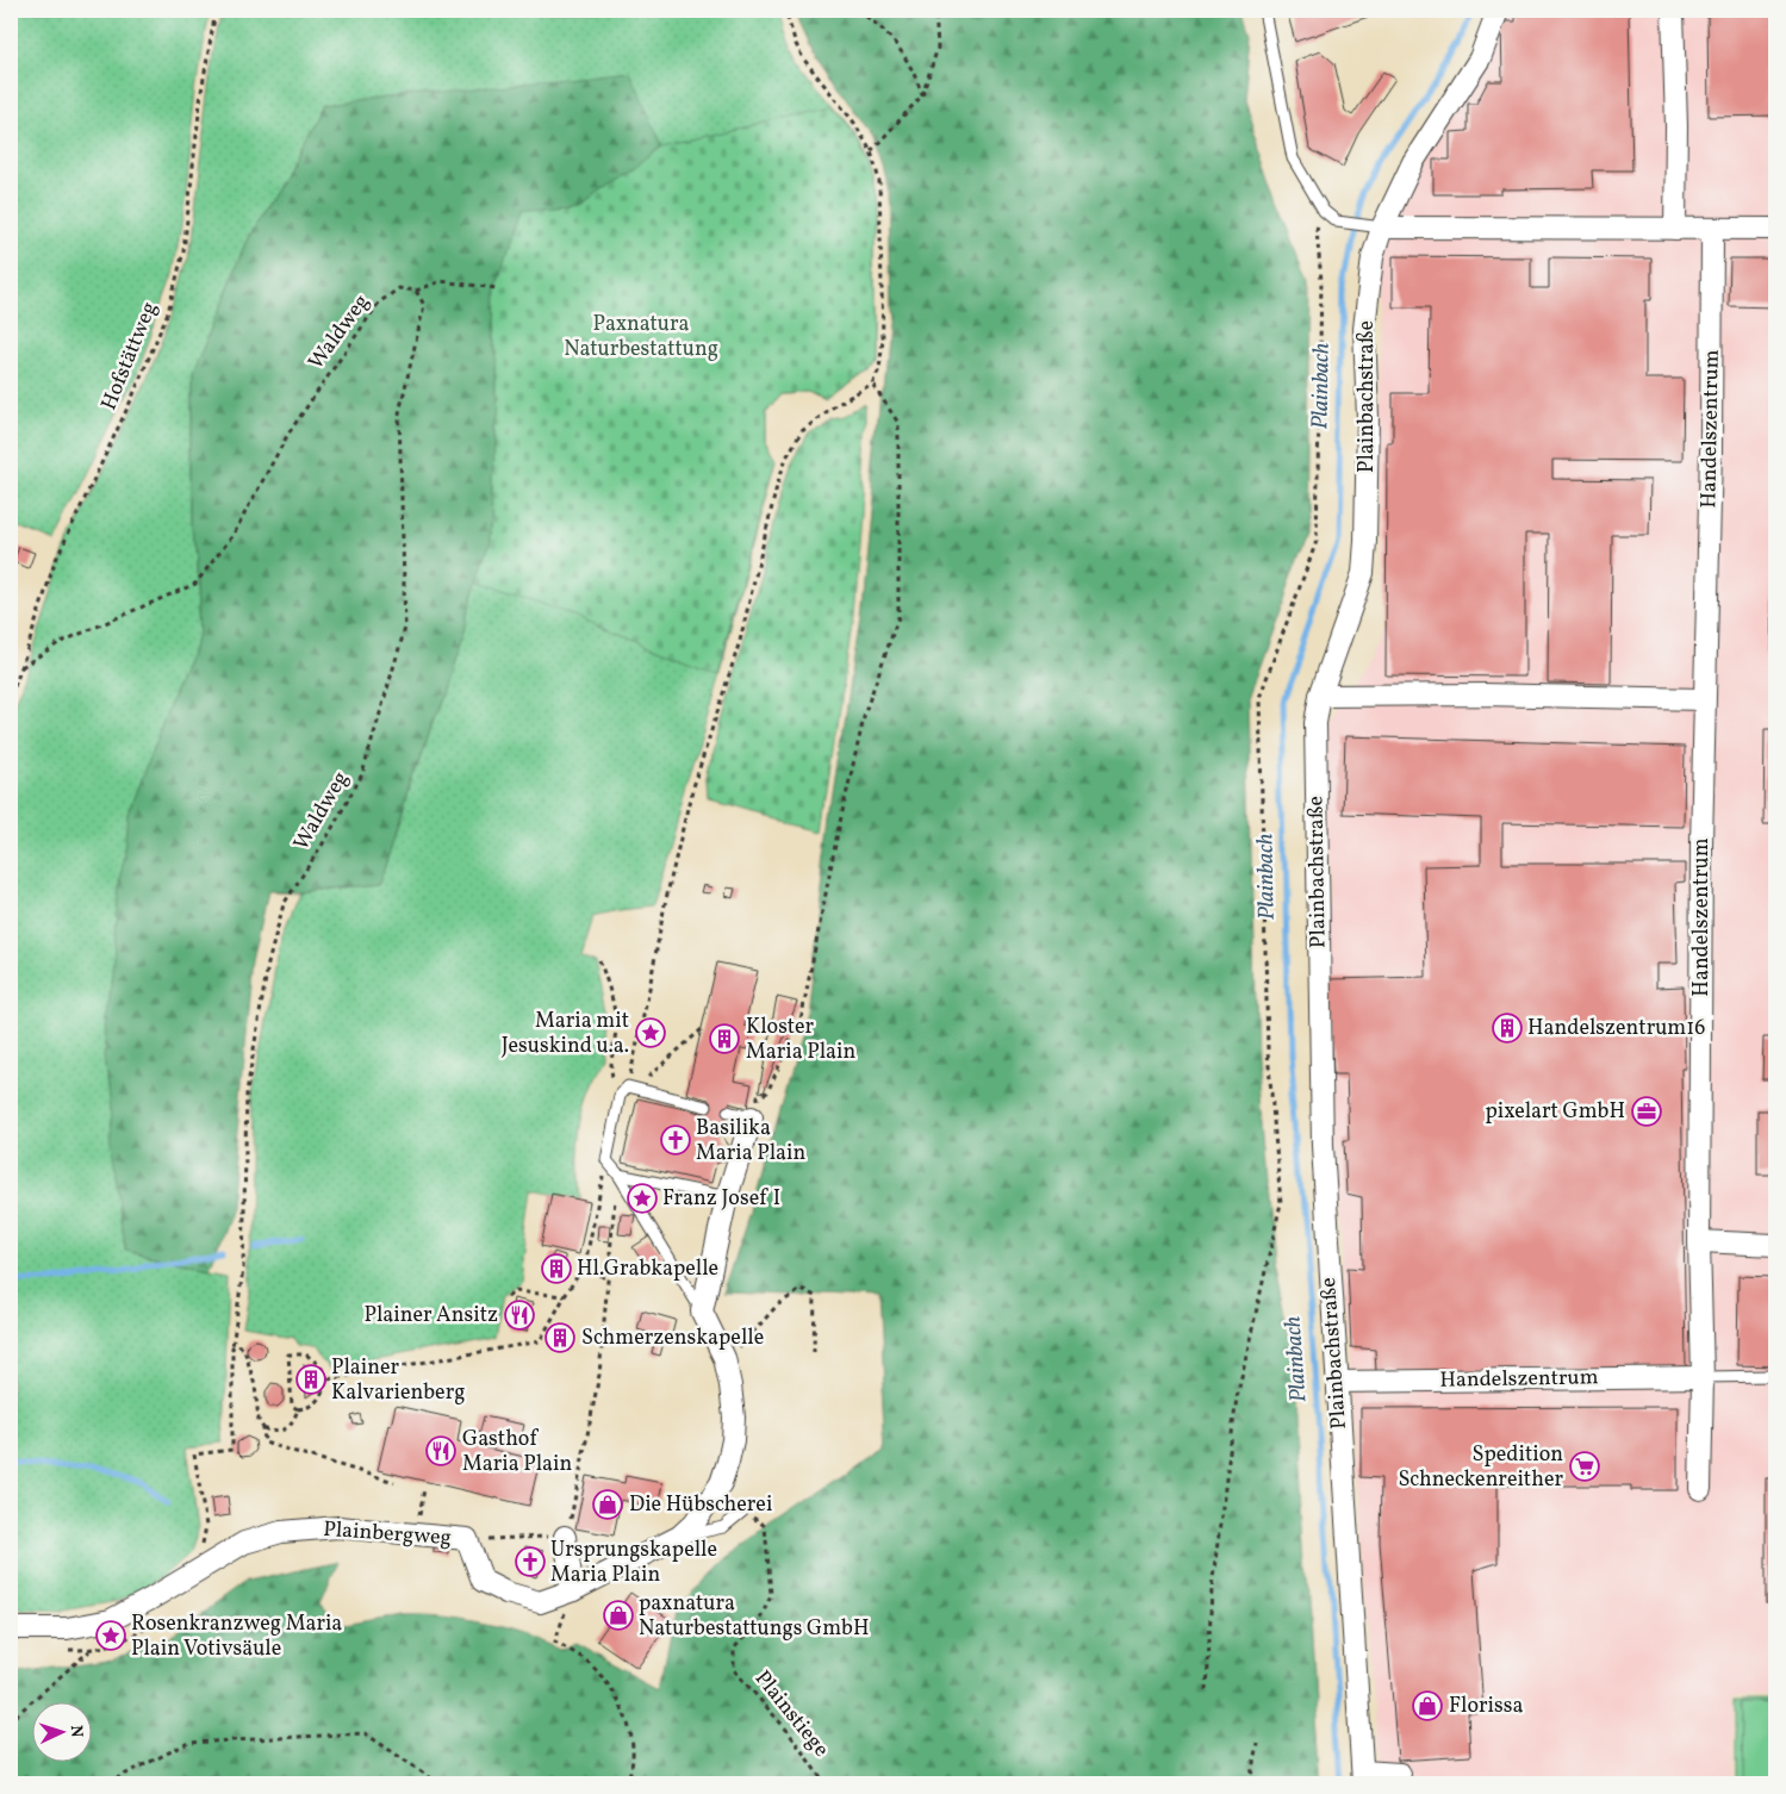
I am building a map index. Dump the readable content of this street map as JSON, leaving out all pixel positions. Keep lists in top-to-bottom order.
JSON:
{
  "streets": {
    "street": ["Plainbachstraße", "Handelszentrum", "Plainbergweg"],
    "path": ["Waldweg", "Hofstättweg", "Plainstiege"]
  },
  "crossings": [
    ["Waldweg", "Hofstättweg"],
    ["Plainbachstraße", "Handelszentrum"]
  ],
  "water": ["Plainbach"],
  "parks": ["Paxnatura Naturbestattung"],
  "places": {
    "building": [
      "Handelszentrum16",
      "Kloster Maria Plain",
      "Hl.Grabkapelle",
      "Schmerzenskapelle",
      "Plainer Kalvarienberg"
    ],
    "place": ["Maria mit Jesuskind u.a.", "Franz Josef I", "Rosenkranzweg Maria Plain Votivsäule"],
    "office": ["pixelart GmbH"],
    "church": ["Basilika Maria Plain", "Ursprungskapelle Maria Plain"],
    "restaurant": ["Plainer Ansitz", "Gasthof Maria Plain"],
    "supermarket": ["Spedition Schneckenreither"],
    "shop": ["Die Hübscherei", "paxnatura Naturbestattungs GmbH", "Florissa"]
  },
  "north": "right"
}
